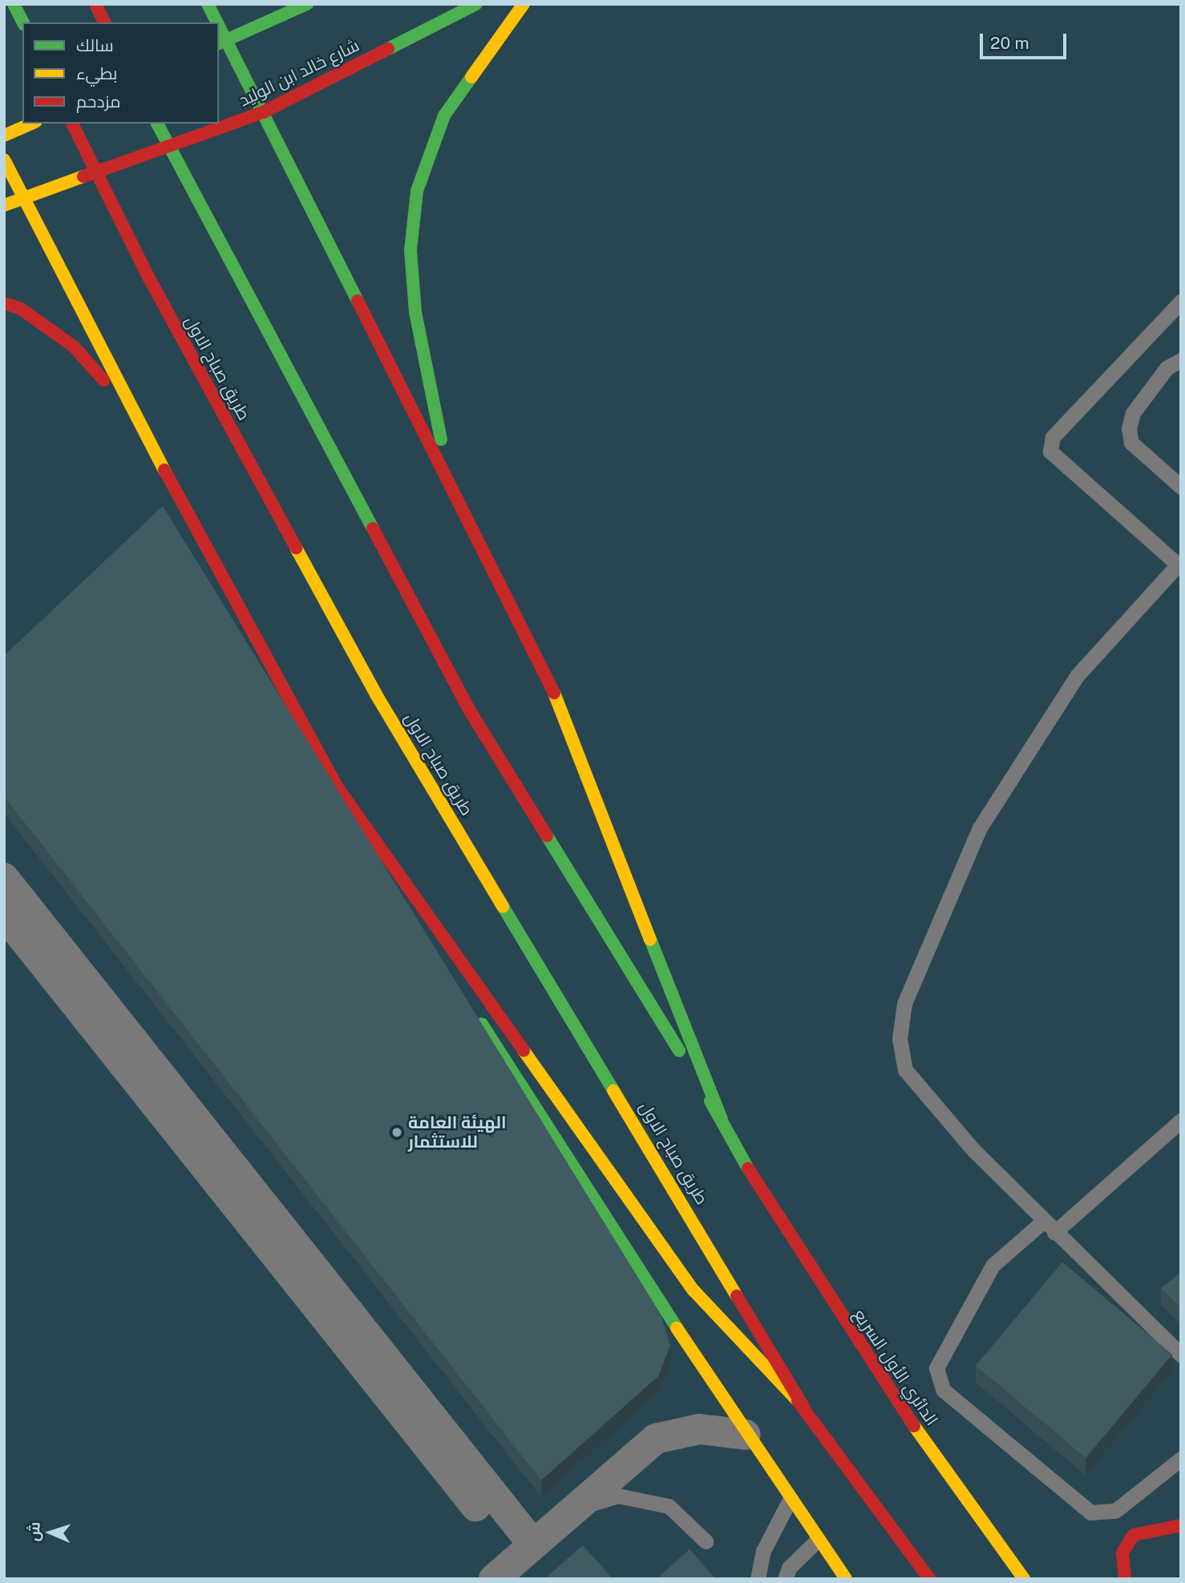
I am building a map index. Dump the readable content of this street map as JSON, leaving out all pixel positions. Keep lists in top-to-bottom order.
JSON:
{
  "streets": {
    "main road": ["شارع خالد ابن الوليد", "طريق صباح الاول", "الدائري الأول السريع"]
  },
  "places": ["الهيئة العامة للاستثمار"],
  "legend": ["سالك", "بطيء", "مزدحم"],
  "scale_bar": "20 m",
  "north": "left"
}
